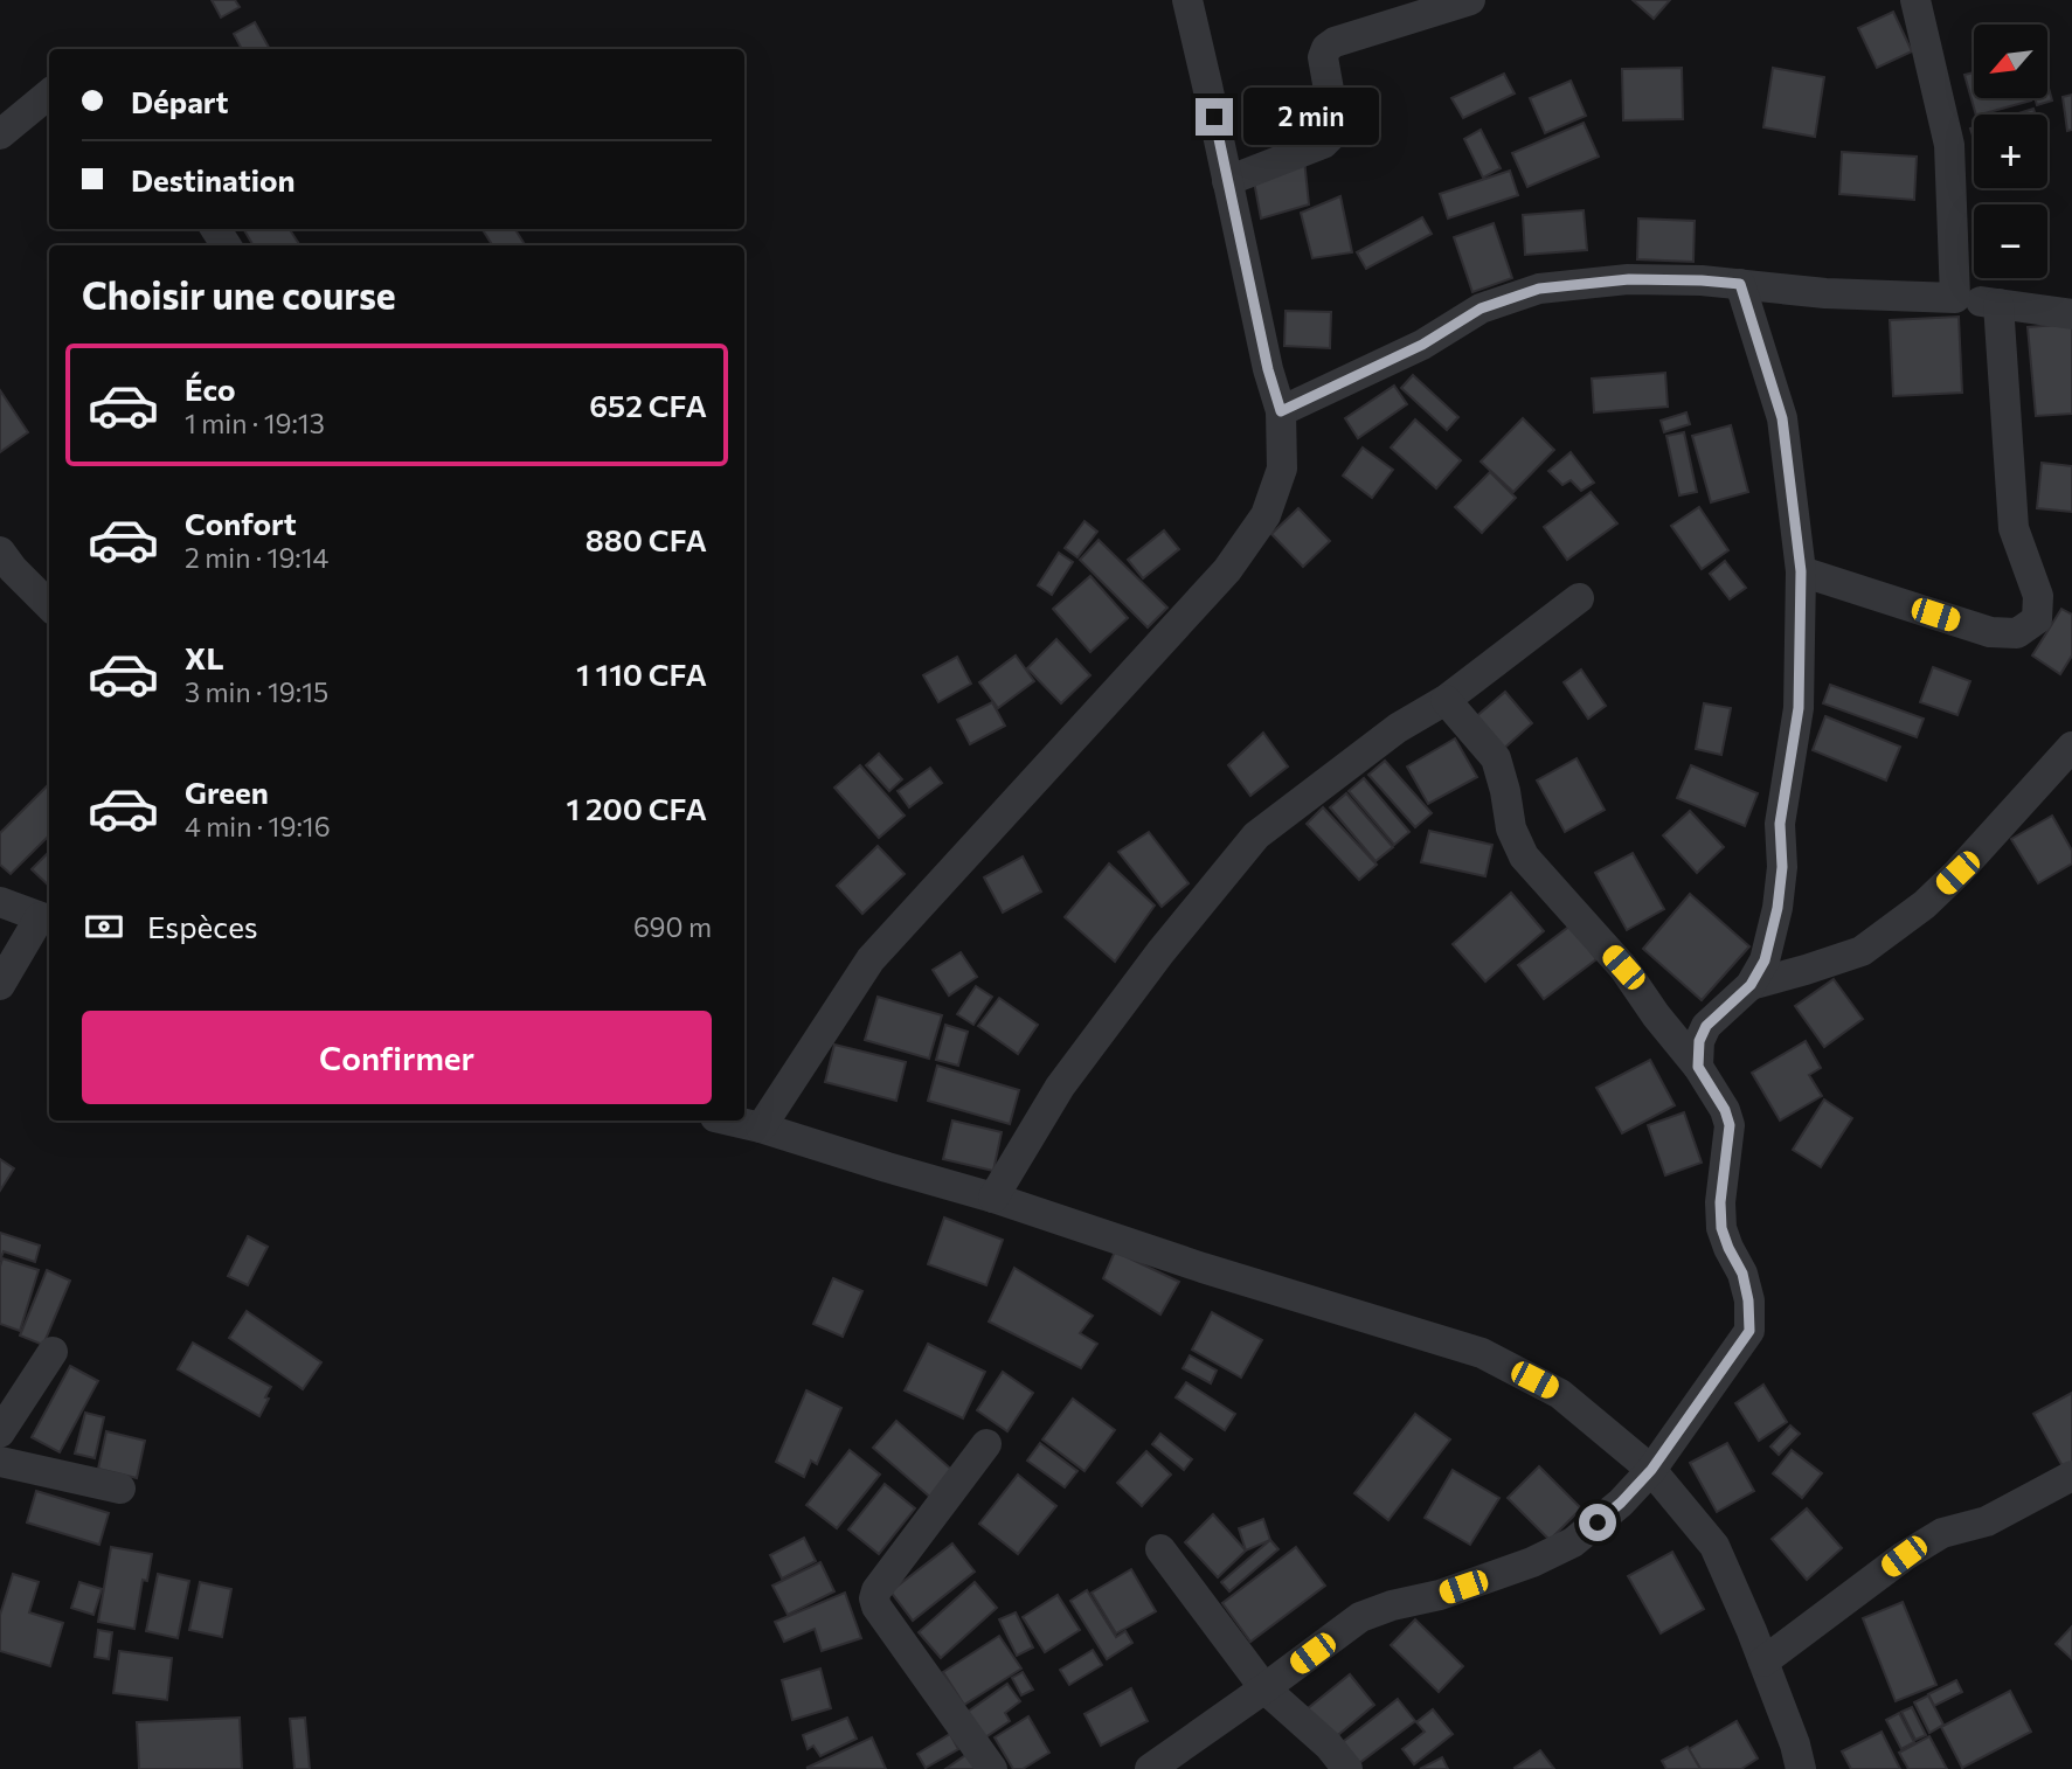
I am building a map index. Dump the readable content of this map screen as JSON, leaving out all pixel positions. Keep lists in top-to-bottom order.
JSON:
{
  "north": "bottom left",
  "page": {
    "map_buttons": ["+", "−"],
    "banner": ["Départ", "Destination"],
    "bubble": "2 min",
    "heading": "Choisir une course",
    "list": [
      {
        "name": "Éco",
        "note": "1 min · 19:13",
        "value": "652 CFA"
      },
      {
        "name": "Confort",
        "note": "2 min · 19:14",
        "value": "880 CFA"
      },
      {
        "name": "XL",
        "note": "3 min · 19:15",
        "value": "1 110 CFA"
      },
      {
        "name": "Green",
        "note": "4 min · 19:16",
        "value": "1 200 CFA"
      }
    ],
    "pay": ["Espèces", "690 m"],
    "buttons": "Confirmer"
  }
}
